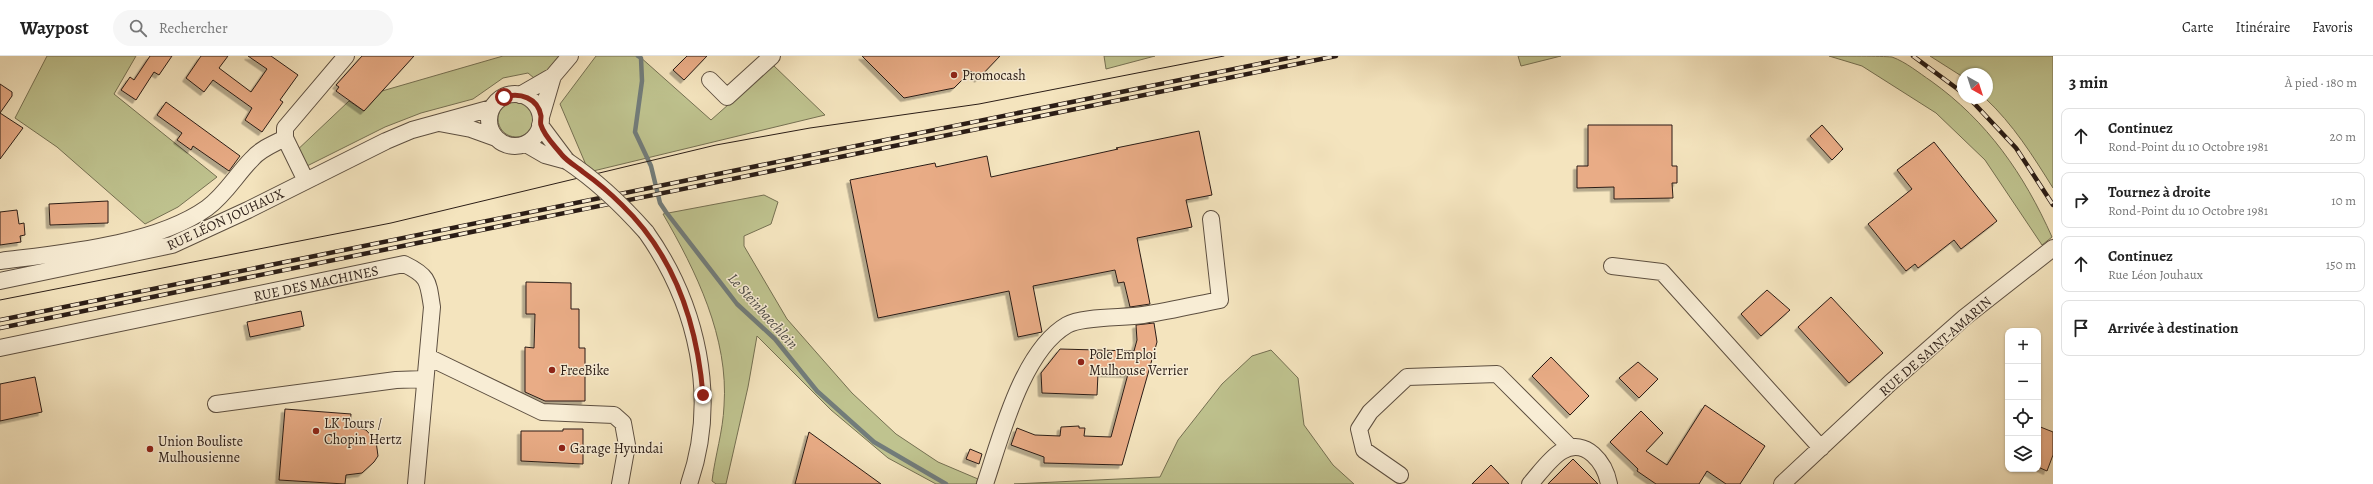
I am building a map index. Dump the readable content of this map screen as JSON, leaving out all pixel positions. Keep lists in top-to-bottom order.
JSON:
{
  "streets": {
    "street": ["RUE LÉON JOUHAUX", "RUE DES MACHINES", "RUE DE SAINT-AMARIN"]
  },
  "water": ["Le Steinbaechlein"],
  "places": [
    "Promocash",
    "Pole Emploi Mulhouse Verrier",
    "FreeBike",
    "LK Tours / Chopin Hertz",
    "Garage Hyundai",
    "Union Bouliste Mulhousienne"
  ],
  "north": "bottom right",
  "page": {
    "header": "Waypost",
    "search": "Rechercher",
    "nav": ["Carte", "Itinéraire", "Favoris"],
    "heading": ["3 min", "À pied · 180 m"],
    "list": [
      ["Continuez", "Rond-Point du 10 Octobre 1981", "20 m"],
      ["Tournez à droite", "Rond-Point du 10 Octobre 1981", "10 m"],
      ["Continuez", "Rue Léon Jouhaux", "150 m"],
      "Arrivée à destination"
    ],
    "map_buttons": ["+", "−"]
  }
}
